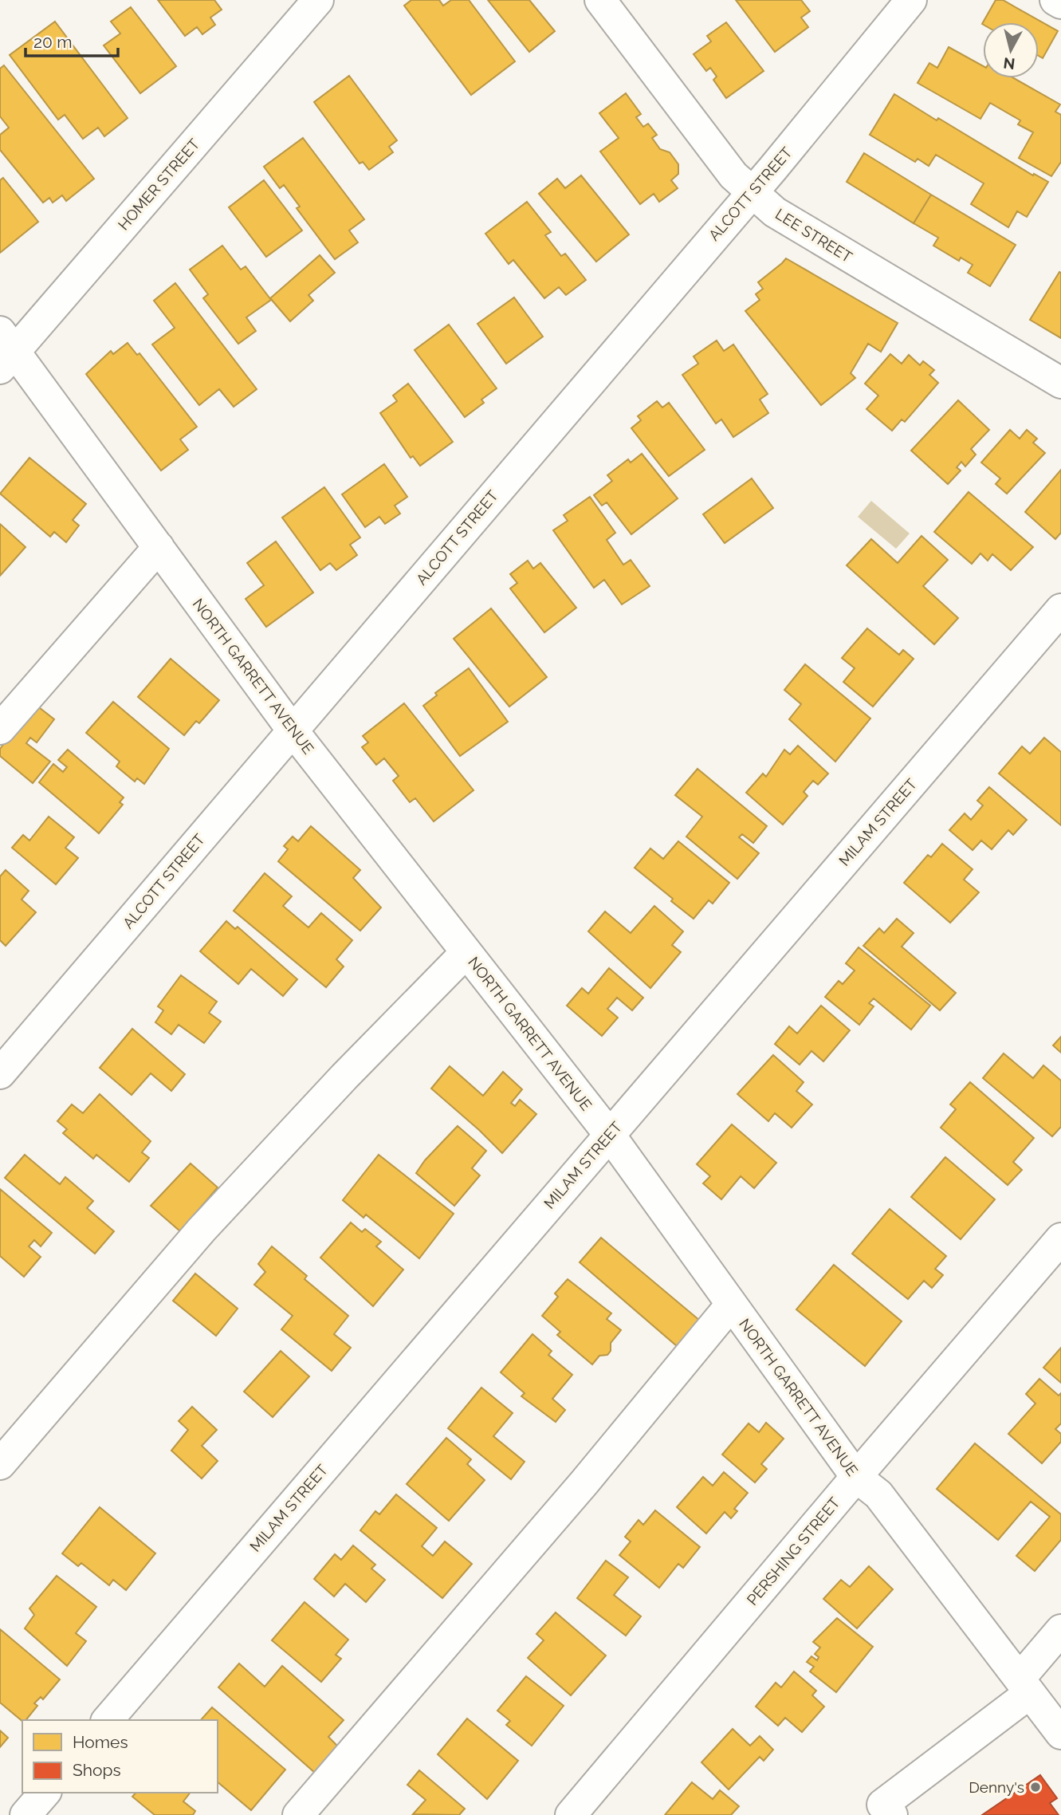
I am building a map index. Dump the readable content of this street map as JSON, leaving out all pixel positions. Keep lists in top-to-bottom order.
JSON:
{
  "streets": {
    "street": [
      "HOMER STREET",
      "ALCOTT STREET",
      "LEE STREET",
      "NORTH GARRETT AVENUE",
      "MILAM STREET",
      "PERSHING STREET"
    ]
  },
  "crossings": [
    ["HOMER STREET", "NORTH GARRETT AVENUE"],
    ["ALCOTT STREET", "LEE STREET"],
    ["ALCOTT STREET", "NORTH GARRETT AVENUE"],
    ["NORTH GARRETT AVENUE", "MILAM STREET"],
    ["NORTH GARRETT AVENUE", "PERSHING STREET"]
  ],
  "places": ["Denny's"],
  "legend": ["Homes", "Shops"],
  "scale_bar": "20 m",
  "north": "bottom"
}
